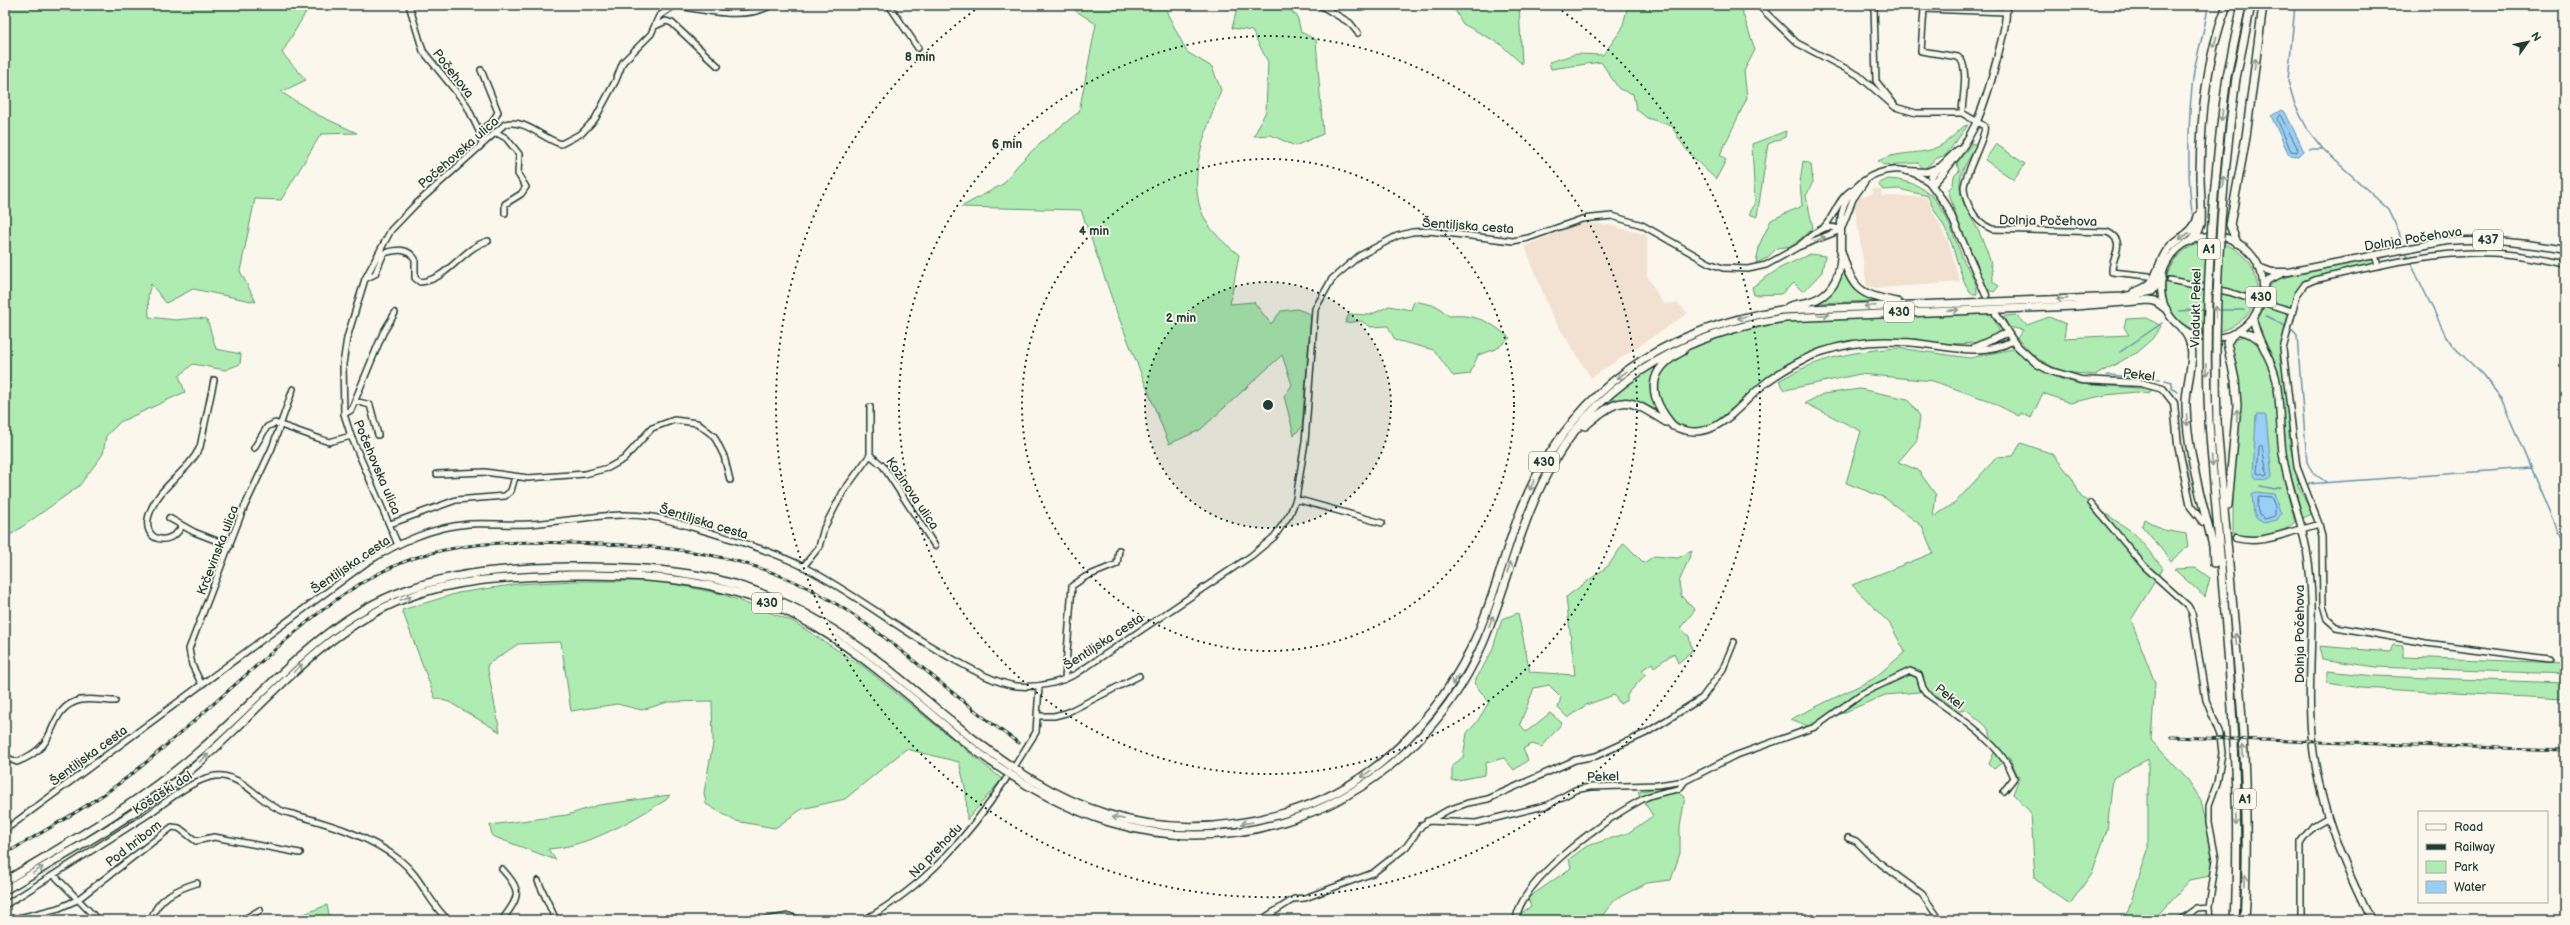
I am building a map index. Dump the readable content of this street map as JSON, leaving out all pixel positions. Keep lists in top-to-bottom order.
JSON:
{
  "streets": {
    "highway": ["A1", "430", "Viadukt Pekel"],
    "main road": ["Dolnja Počehova", "437", "Pekel"],
    "street": [
      "Počehova",
      "Počehovska ulica",
      "Šentiljska cesta",
      "Kozinova ulica",
      "Krčevinska ulica",
      "Košaški dol",
      "Pod hribom",
      "Na prehodu"
    ]
  },
  "crossings": [
    ["Počehovska ulica", "Šentiljska cesta"],
    ["Dolnja Počehova", "430"],
    ["Šentiljska cesta", "Krčevinska ulica"],
    ["A1", "Viadukt Pekel"]
  ],
  "legend": [
    "Road",
    "Railway",
    "Park",
    "Water"
  ],
  "north": "top right",
  "rings": [
    "8 min",
    "6 min",
    "4 min",
    "2 min"
  ]
}
